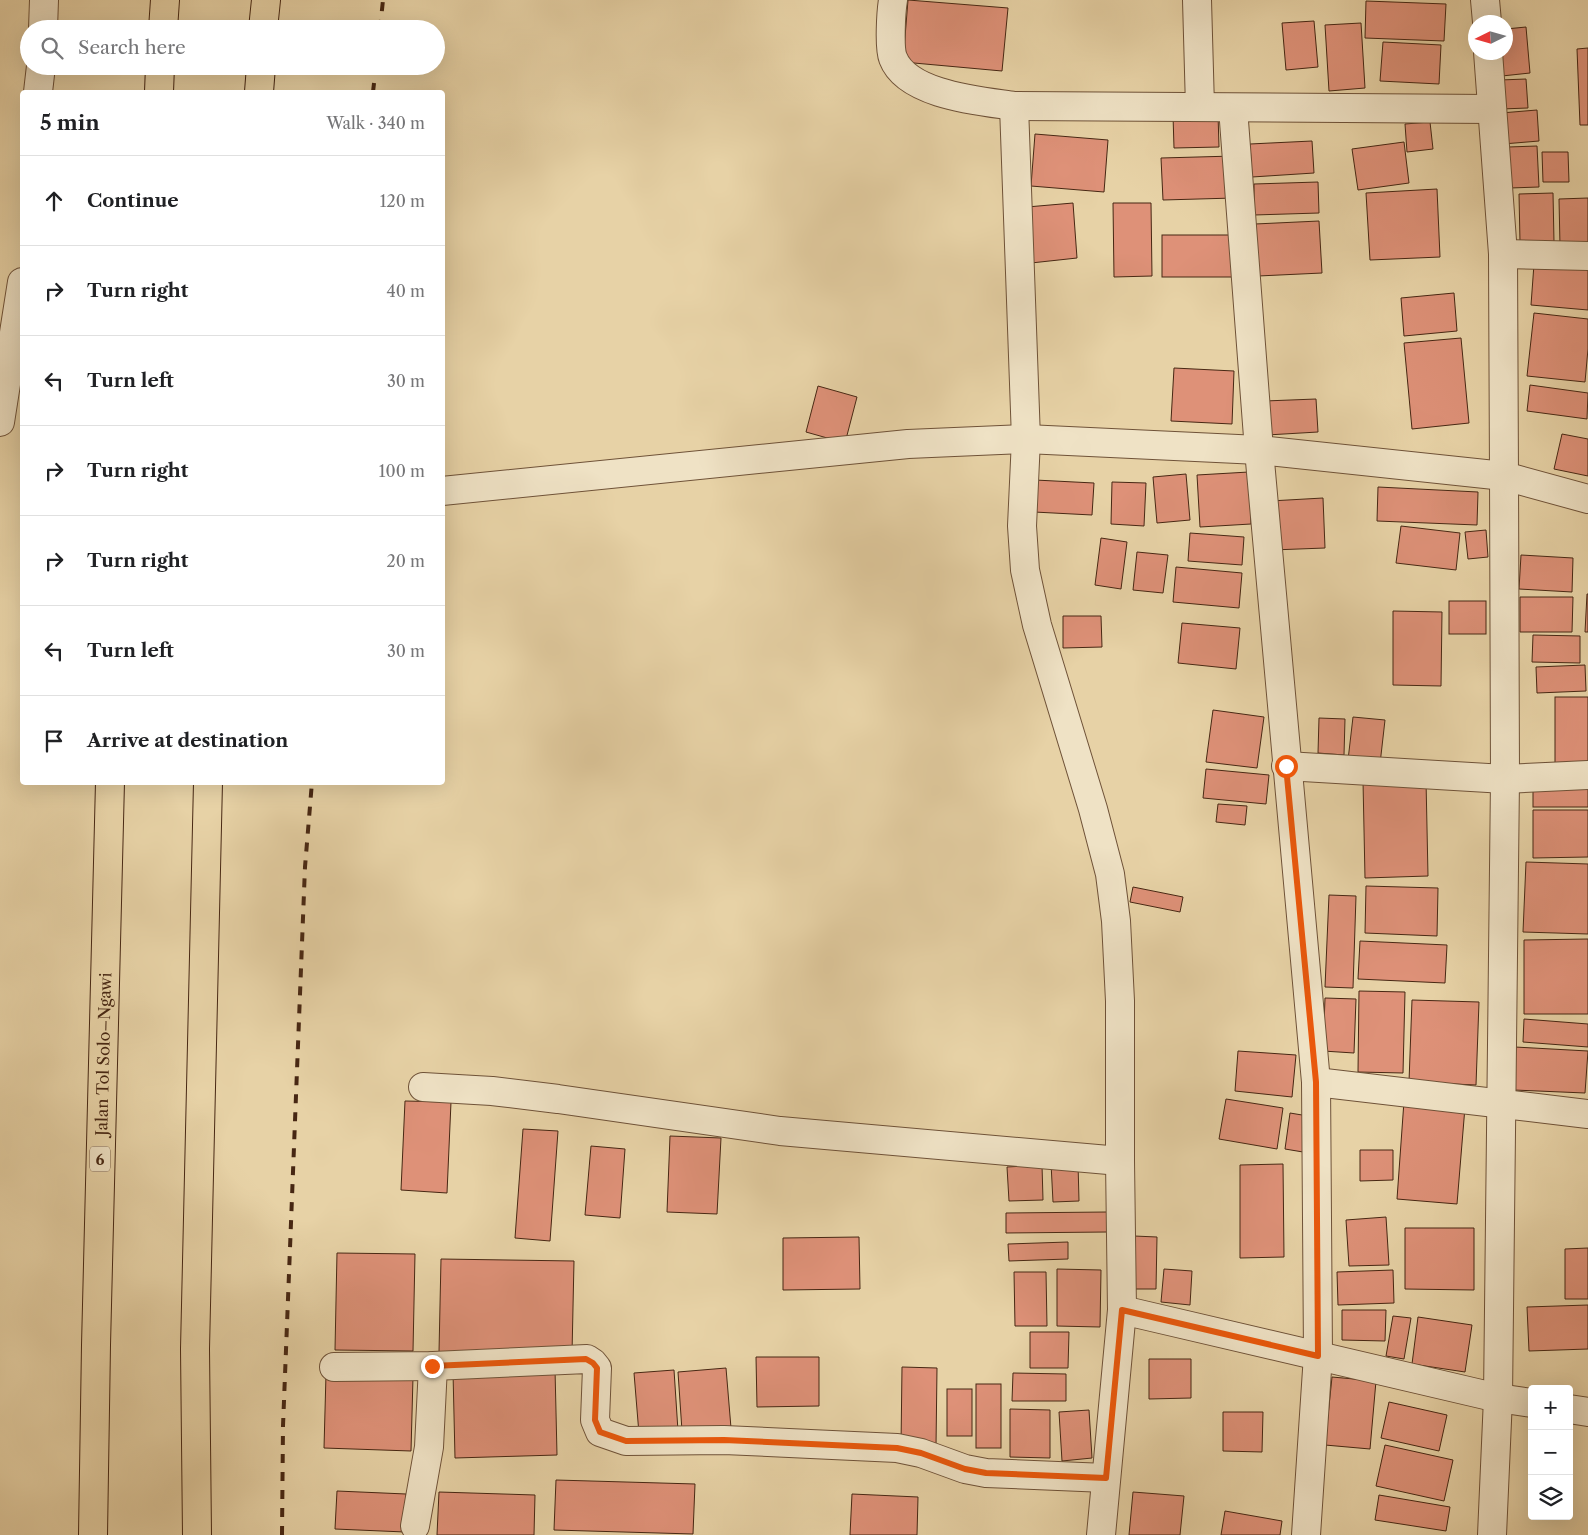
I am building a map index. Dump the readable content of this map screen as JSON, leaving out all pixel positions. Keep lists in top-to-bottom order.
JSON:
{
  "streets": {
    "highway": ["Jalan Tol Solo–Ngawi", "6"]
  },
  "north": "left",
  "page": {
    "search": "Search here",
    "heading": ["5 min", "Walk · 340 m"],
    "list": [
      ["Continue", "120 m"],
      ["Turn right", "40 m"],
      ["Turn left", "30 m"],
      ["Turn right", "100 m"],
      ["Turn right", "20 m"],
      ["Turn left", "30 m"],
      "Arrive at destination"
    ],
    "map_buttons": ["+", "−"]
  }
}
